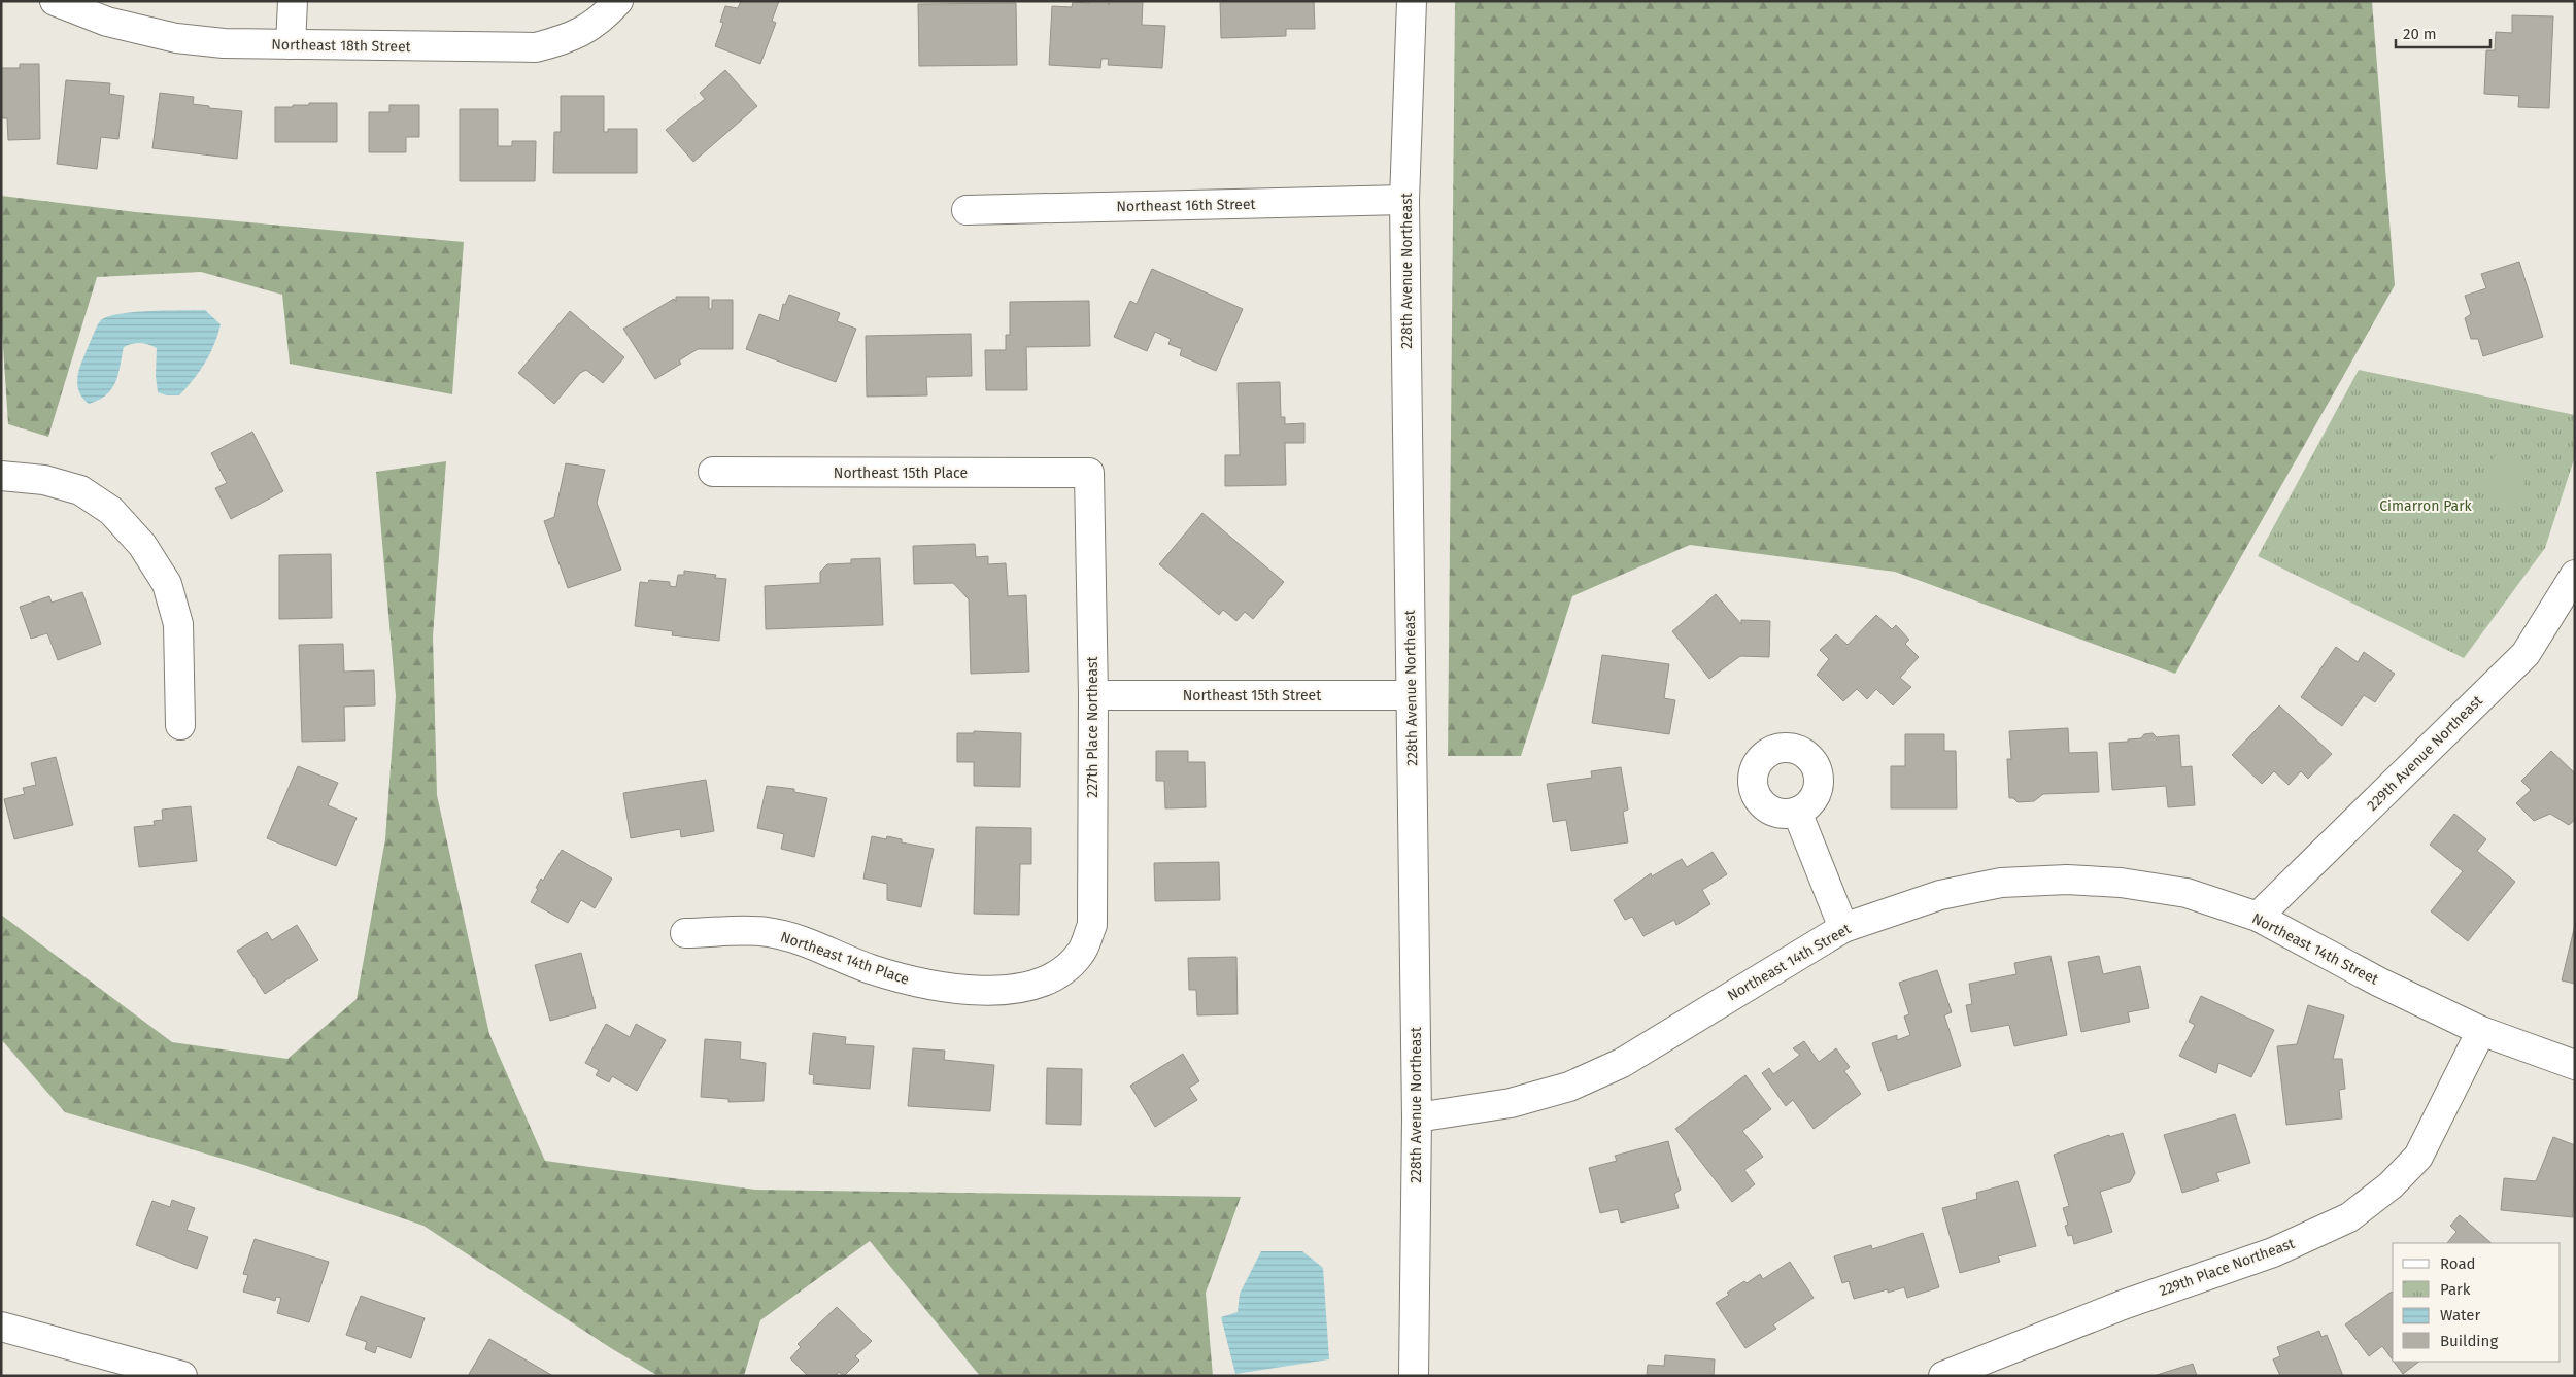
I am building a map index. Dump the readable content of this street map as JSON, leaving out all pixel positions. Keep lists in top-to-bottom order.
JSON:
{
  "streets": {
    "street": [
      "Northeast 18th Street",
      "Northeast 16th Street",
      "228th Avenue Northeast",
      "Northeast 15th Place",
      "Northeast 15th Street",
      "227th Place Northeast",
      "229th Avenue Northeast",
      "Northeast 14th Street",
      "Northeast 14th Place",
      "229th Place Northeast"
    ]
  },
  "crossings": [
    ["Northeast 16th Street", "228th Avenue Northeast"],
    ["228th Avenue Northeast", "Northeast 15th Street"],
    ["228th Avenue Northeast", "Northeast 14th Street"],
    ["Northeast 15th Place", "227th Place Northeast"],
    ["Northeast 15th Street", "227th Place Northeast"],
    ["227th Place Northeast", "Northeast 14th Place"],
    ["229th Avenue Northeast", "Northeast 14th Street"],
    ["Northeast 14th Street", "229th Place Northeast"]
  ],
  "parks": ["Cimarron Park"],
  "legend": [
    "Road",
    "Park",
    "Water",
    "Building"
  ],
  "scale_bar": "20 m"
}
